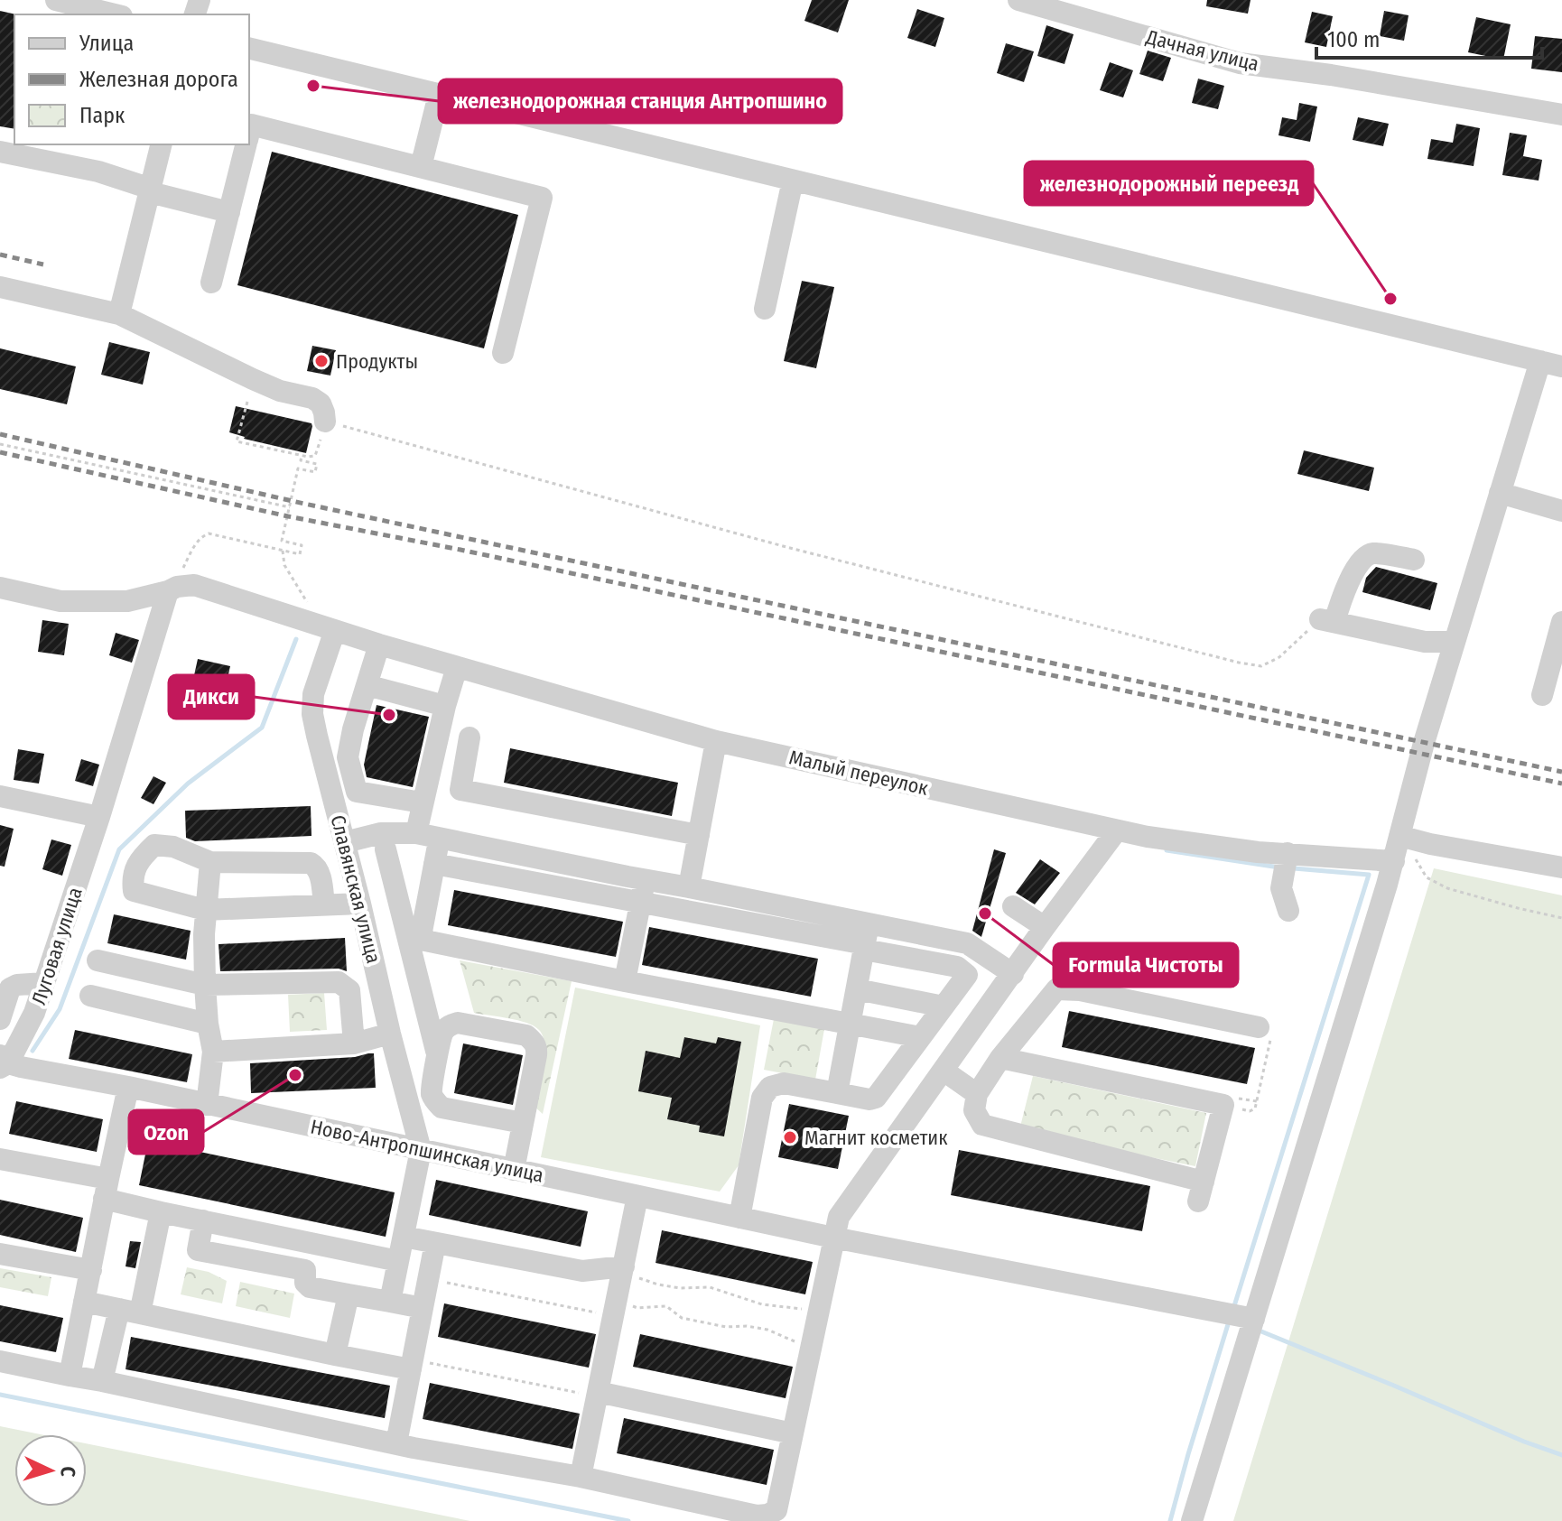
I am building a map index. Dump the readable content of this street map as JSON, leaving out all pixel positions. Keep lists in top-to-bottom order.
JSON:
{
  "streets": {
    "street": [
      "Дачная улица",
      "Малый переулок",
      "Славянская улица",
      "Луговая улица",
      "Ново-Антропшинская улица"
    ]
  },
  "crossings": [
    ["Малый переулок", "Славянская улица"],
    ["Малый переулок", "Луговая улица"],
    ["Славянская улица", "Ново-Антропшинская улица"],
    ["Луговая улица", "Ново-Антропшинская улица"]
  ],
  "places": [
    "железнодорожная станция Антропшино",
    "железнодорожный переезд",
    "Продукты",
    "Дикси",
    "Formula Чистоты",
    "Ozon",
    "Магнит косметик"
  ],
  "legend": ["Улица", "Железная дорога", "Парк"],
  "scale_bar": "100 m",
  "north": "right"
}
